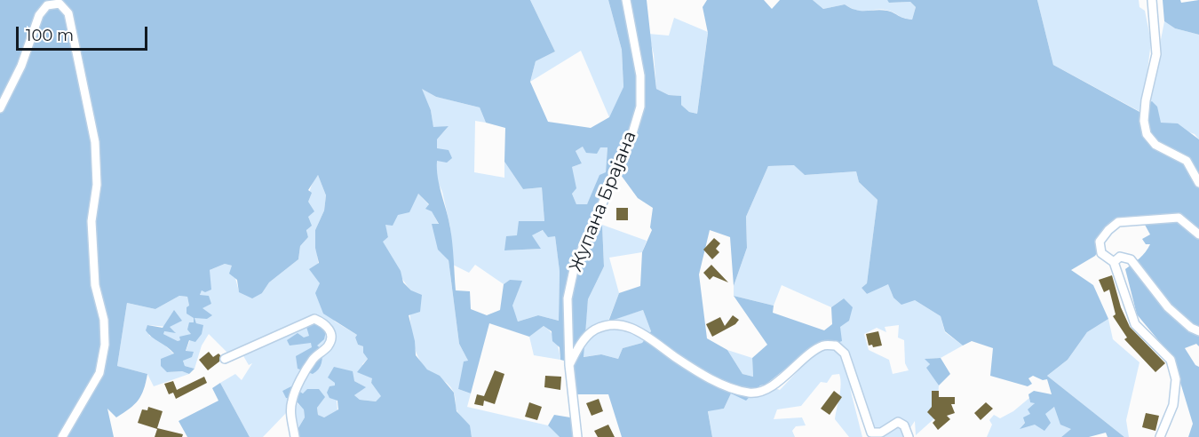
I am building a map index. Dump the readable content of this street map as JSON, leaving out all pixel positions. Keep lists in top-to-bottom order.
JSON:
{
  "streets": {
    "street": ["Жупана Брајана"]
  },
  "scale_bar": "100 m"
}
